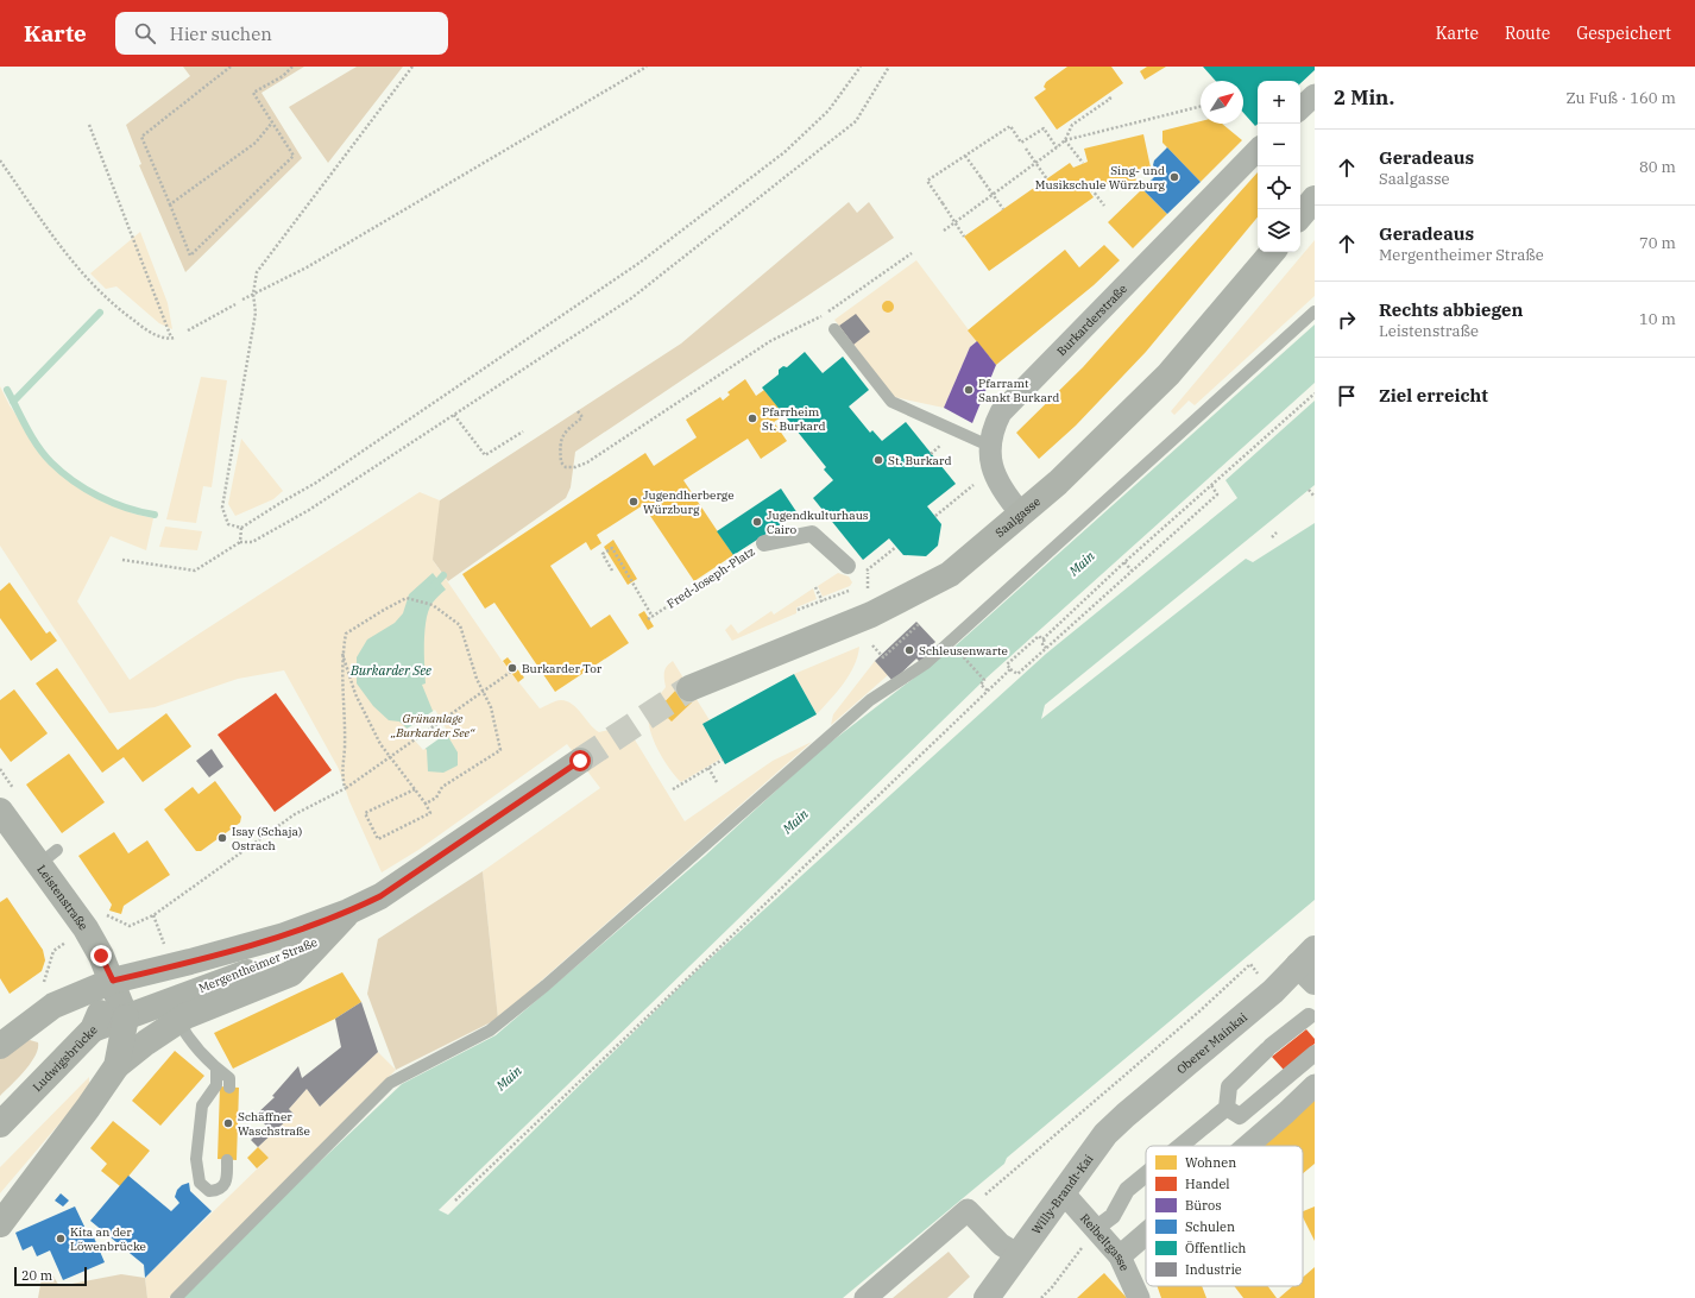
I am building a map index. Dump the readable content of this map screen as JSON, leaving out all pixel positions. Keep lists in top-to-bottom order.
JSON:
{
  "streets": {
    "main road": [
      "Saalgasse",
      "Leistenstraße",
      "Mergentheimer Straße",
      "Ludwigsbrücke"
    ],
    "street": [
      "Burkarderstraße",
      "Fred-Joseph-Platz",
      "Oberer Mainkai",
      "Willy-Brandt-Kai",
      "Reibeltgasse"
    ]
  },
  "crossings": [
    ["Burkarderstraße", "Saalgasse"],
    ["Leistenstraße", "Mergentheimer Straße"],
    ["Leistenstraße", "Ludwigsbrücke"],
    ["Mergentheimer Straße", "Ludwigsbrücke"],
    ["Oberer Mainkai", "Willy-Brandt-Kai"],
    ["Willy-Brandt-Kai", "Reibeltgasse"]
  ],
  "water": ["Main", "Burkarder See"],
  "parks": ["Grünanlage „Burkarder See“"],
  "places": [
    "Sing- und Musikschule Würzburg",
    "Pfarramt Sankt Burkard",
    "Pfarrheim St. Burkard",
    "St. Burkard",
    "Jugendherberge Würzburg",
    "Jugendkulturhaus Cairo",
    "Schleusenwarte",
    "Burkarder Tor",
    "Isay (Schaja) Ostrach",
    "Schäffner Waschstraße",
    "Kita an der Löwenbrücke"
  ],
  "legend": [
    "Wohnen",
    "Handel",
    "Büros",
    "Schulen",
    "Öffentlich",
    "Industrie"
  ],
  "scale_bar": "20 m",
  "north": "top right",
  "page": {
    "header": "Karte",
    "search": "Hier suchen",
    "nav": ["Karte", "Route", "Gespeichert"],
    "heading": ["2 Min.", "Zu Fuß · 160 m"],
    "map_buttons": ["+", "−"],
    "list": [
      ["Geradeaus", "Saalgasse", "80 m"],
      ["Geradeaus", "Mergentheimer Straße", "70 m"],
      ["Rechts abbiegen", "Leistenstraße", "10 m"],
      "Ziel erreicht"
    ],
    "scale": "20 m"
  }
}
